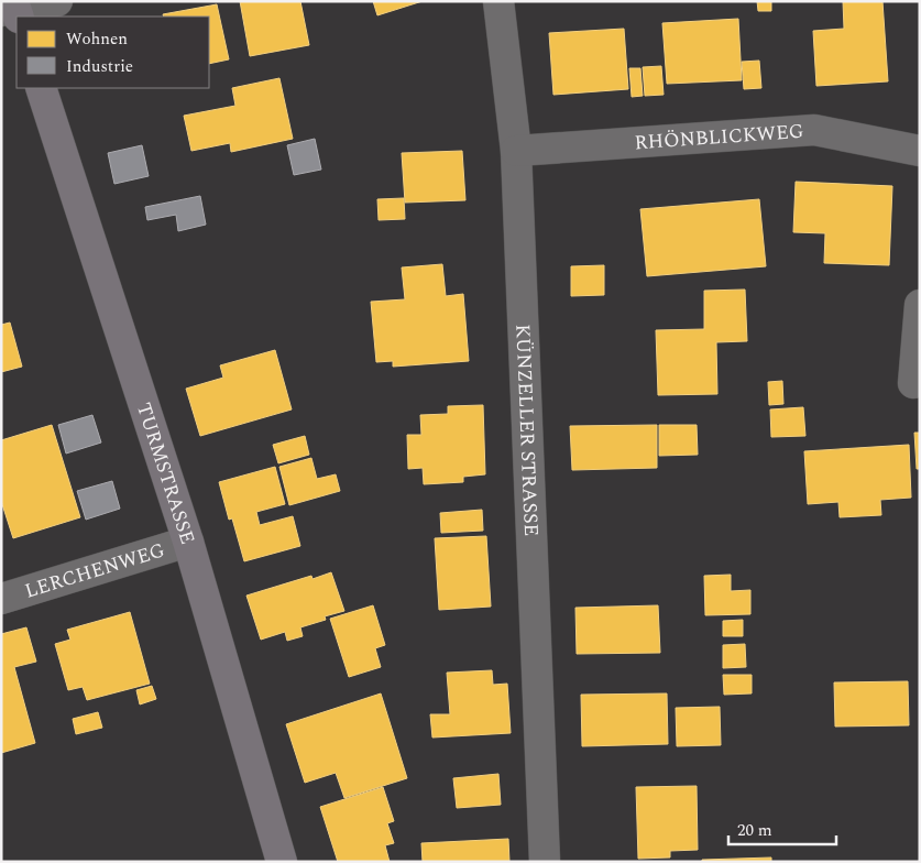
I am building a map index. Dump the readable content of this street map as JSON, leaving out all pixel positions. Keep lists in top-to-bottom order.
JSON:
{
  "streets": {
    "main road": ["TURMSTRASSE"],
    "street": ["RHÖNBLICKWEG", "KÜNZELLER STRASSE", "LERCHENWEG"]
  },
  "crossings": [
    ["RHÖNBLICKWEG", "KÜNZELLER STRASSE"],
    ["TURMSTRASSE", "LERCHENWEG"]
  ],
  "legend": ["Wohnen", "Industrie"],
  "scale_bar": "20 m"
}
